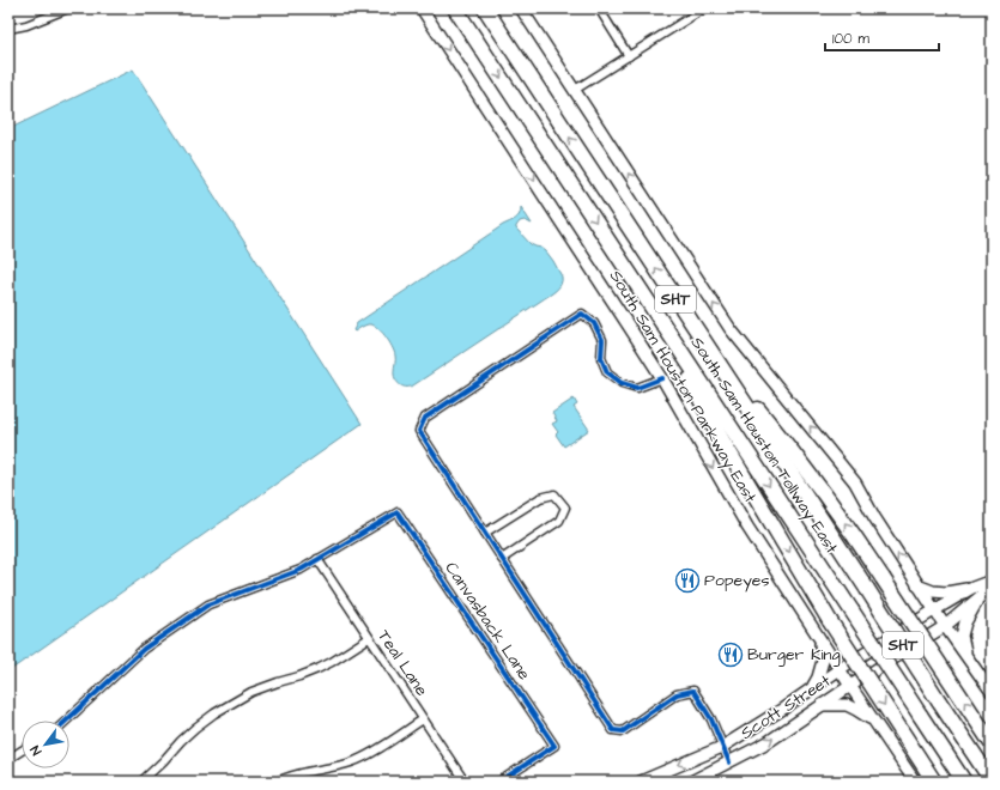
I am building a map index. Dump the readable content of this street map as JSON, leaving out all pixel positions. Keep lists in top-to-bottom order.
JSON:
{
  "streets": {
    "highway": ["SHT", "South Sam Houston Tollway East"],
    "main road": ["South Sam Houston Parkway East", "Scott Street"],
    "street": ["Canvasback Lane", "Teal Lane"]
  },
  "crossings": [
    ["South Sam Houston Parkway East", "Scott Street"],
    ["Canvasback Lane", "Teal Lane"]
  ],
  "places": {
    "restaurant": ["Popeyes", "Burger King"]
  },
  "scale_bar": "100 m",
  "north": "bottom left"
}
